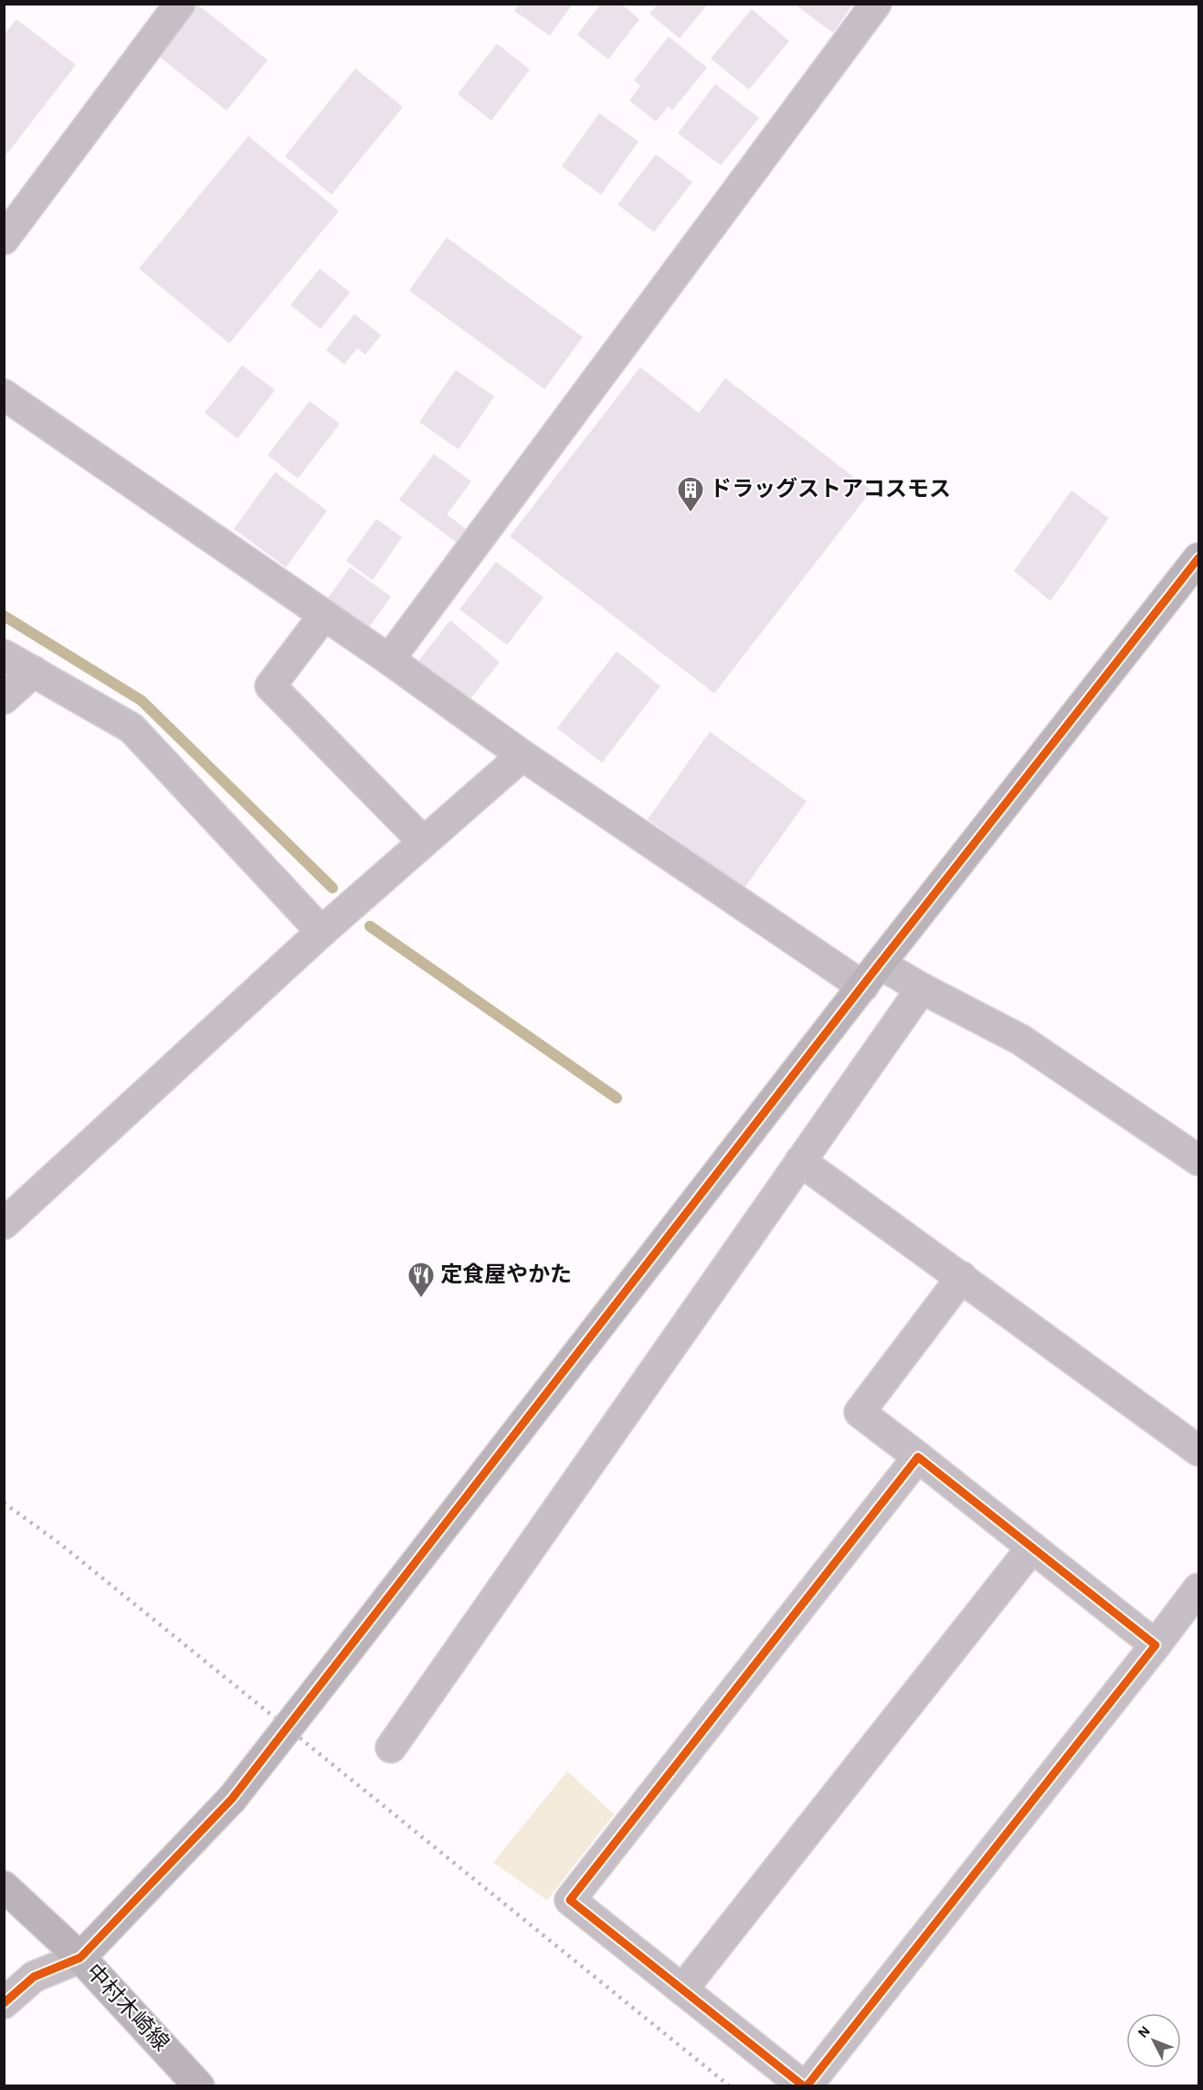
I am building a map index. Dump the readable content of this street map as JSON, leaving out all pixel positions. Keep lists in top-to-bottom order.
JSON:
{
  "streets": {
    "street": ["中村木崎線"]
  },
  "places": {
    "building": ["ドラッグストアコスモス"],
    "restaurant": ["定食屋やかた"]
  },
  "north": "top left"
}
